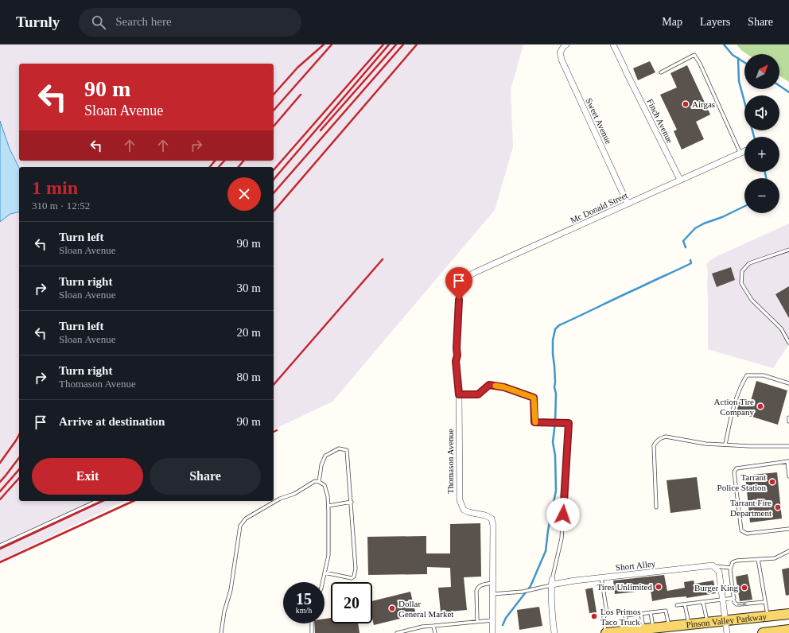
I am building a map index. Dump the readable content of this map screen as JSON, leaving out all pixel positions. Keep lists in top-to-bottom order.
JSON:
{
  "streets": {
    "main road": ["Pinson Valley Parkway"],
    "street": [
      "Sweet Avenue",
      "Finch Avenue",
      "Mc Donald Street",
      "Thomason Avenue",
      "Short Alley"
    ]
  },
  "crossings": [
    ["Sweet Avenue", "Mc Donald Street"],
    ["Finch Avenue", "Mc Donald Street"],
    ["Mc Donald Street", "Thomason Avenue"]
  ],
  "places": [
    "Airgas",
    "Action Tire Company",
    "Tarrant Police Station",
    "Tarrant Fire Department",
    "Tires Unlimited",
    "Burger King",
    "Dollar General Market",
    "Los Primos Taco Truck"
  ],
  "north": "top right",
  "page": {
    "header": "Turnly",
    "search": "Search here",
    "nav": ["Map", "Layers", "Share"],
    "map_buttons": ["+", "−"],
    "turn": ["90 m", "Sloan Avenue"],
    "heading": ["1 min", "310 m · 12:52"],
    "list": [
      {
        "name": "Turn left",
        "note": "Sloan Avenue",
        "value": "90 m"
      },
      {
        "name": "Turn right",
        "note": "Sloan Avenue",
        "value": "30 m"
      },
      {
        "name": "Turn left",
        "note": "Sloan Avenue",
        "value": "20 m"
      },
      {
        "name": "Turn right",
        "note": "Thomason Avenue",
        "value": "80 m"
      },
      {
        "name": "Arrive at destination",
        "value": "90 m"
      }
    ],
    "buttons": ["Exit", "Share"],
    "speed": "15 km/h",
    "limit": "20"
  }
}
